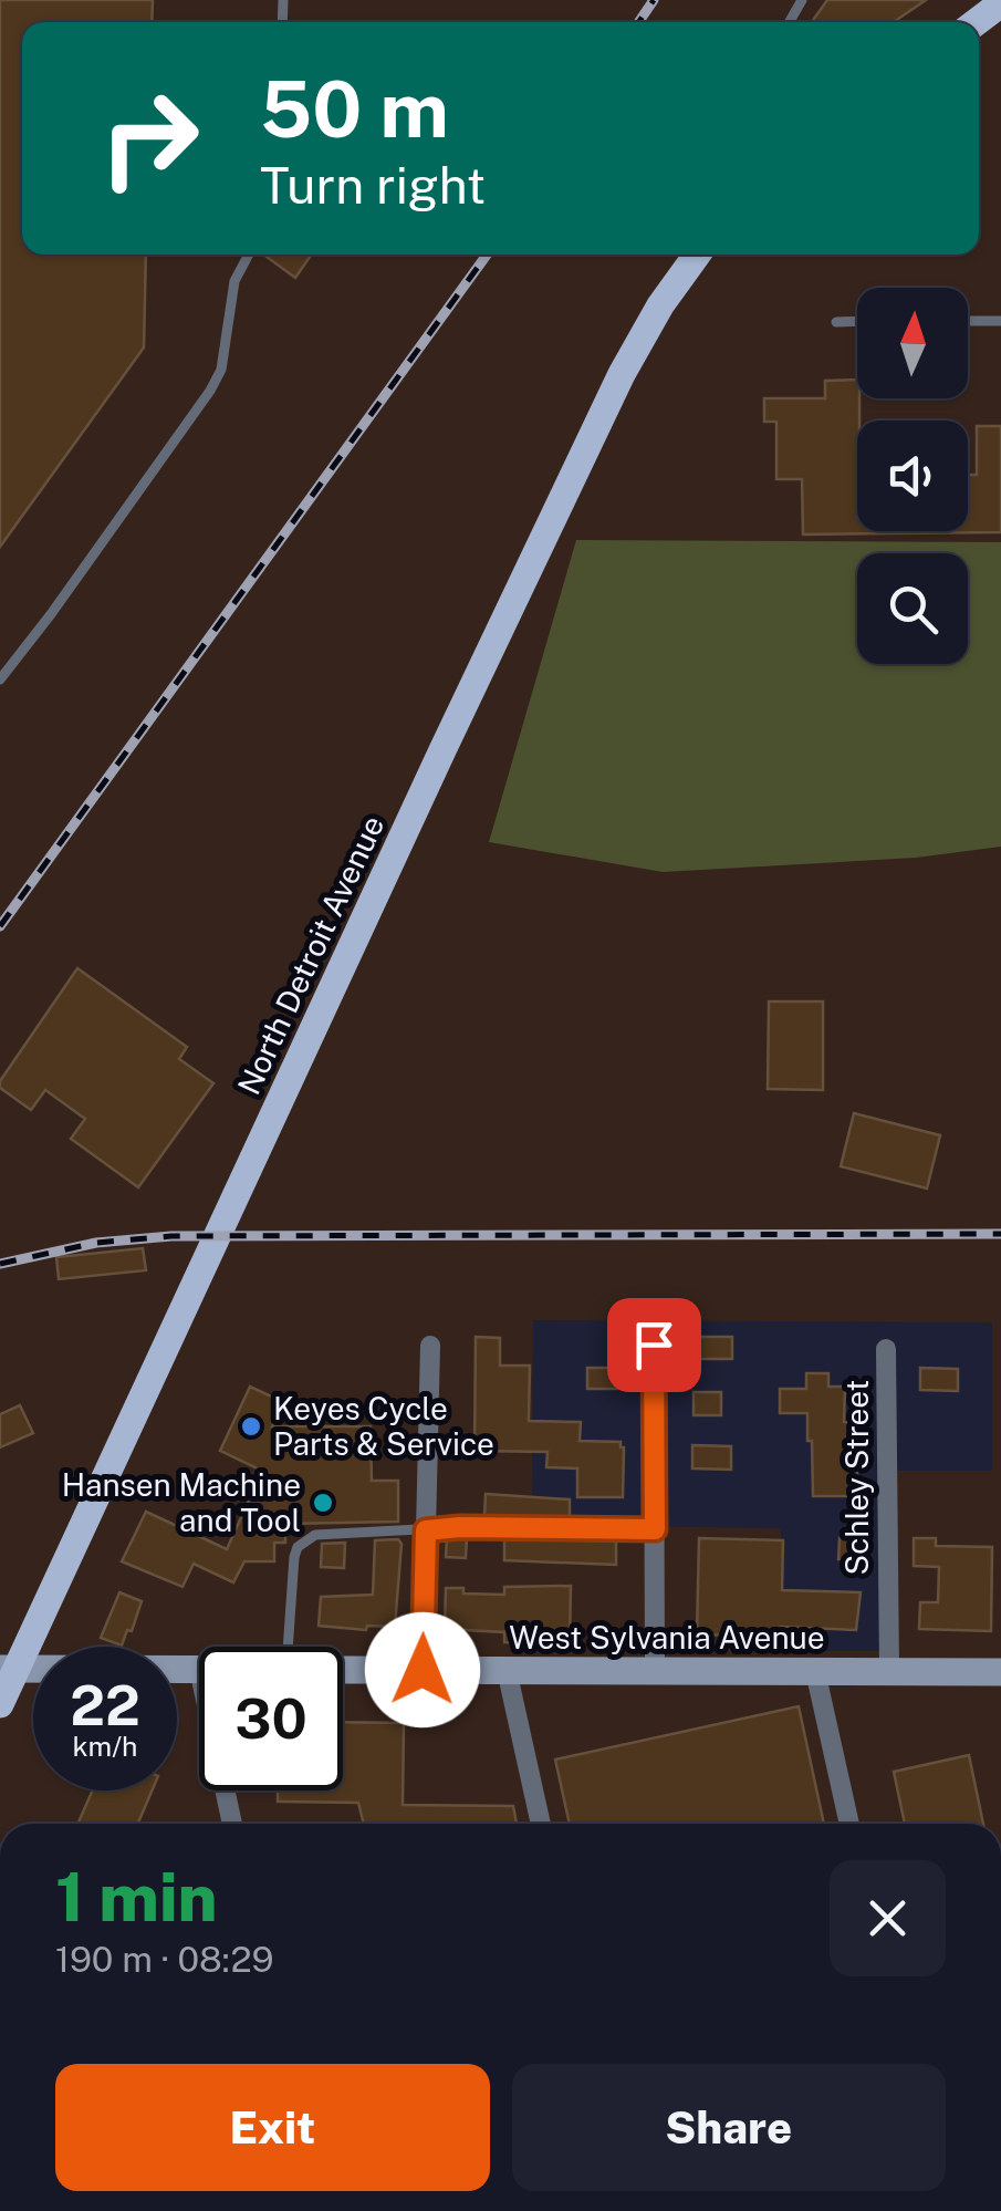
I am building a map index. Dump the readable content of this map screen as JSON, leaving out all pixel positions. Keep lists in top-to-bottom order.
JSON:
{
  "streets": {
    "main road": ["North Detroit Avenue", "West Sylvania Avenue"],
    "street": ["Schley Street"]
  },
  "crossings": [
    ["North Detroit Avenue", "West Sylvania Avenue"],
    ["Schley Street", "West Sylvania Avenue"]
  ],
  "places": ["Keyes Cycle Parts & Service", "Hansen Machine and Tool"],
  "north": "top",
  "page": {
    "turn": ["50 m", "Turn right"],
    "speed": "22 km/h",
    "limit": "30",
    "heading": ["1 min", "190 m · 08:29"],
    "buttons": ["Exit", "Share"]
  }
}
